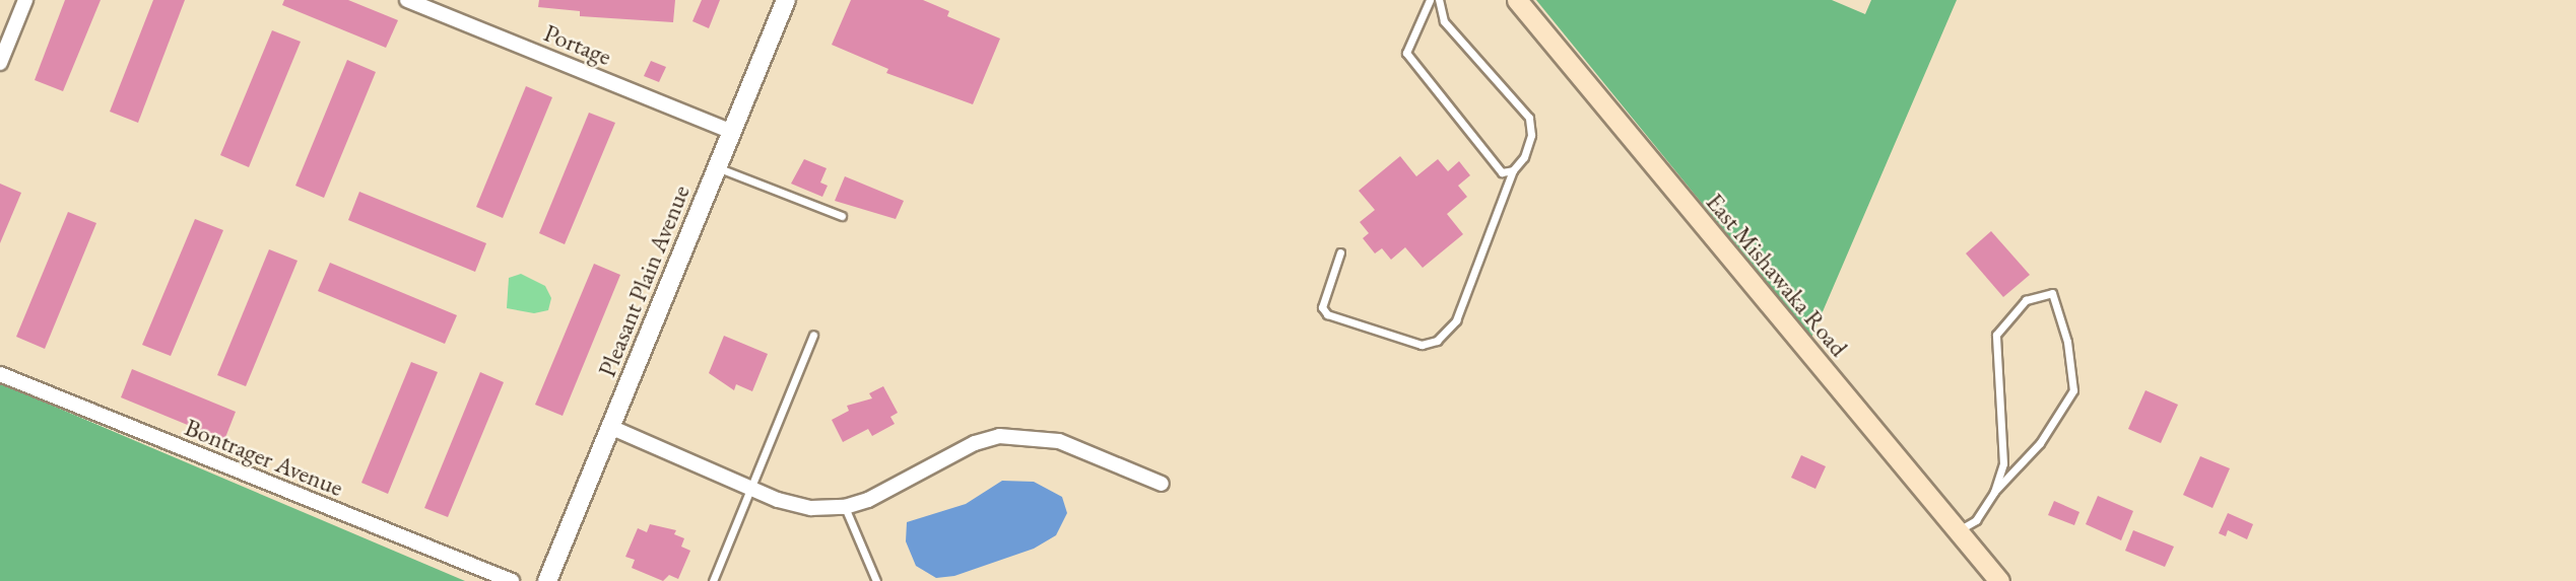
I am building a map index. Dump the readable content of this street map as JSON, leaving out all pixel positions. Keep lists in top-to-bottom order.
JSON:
{
  "streets": {
    "main road": ["East Mishawaka Road"],
    "street": ["Portage", "Pleasant Plain Avenue", "Bontrager Avenue"]
  },
  "crossings": [
    ["Portage", "Pleasant Plain Avenue"]
  ]
}
